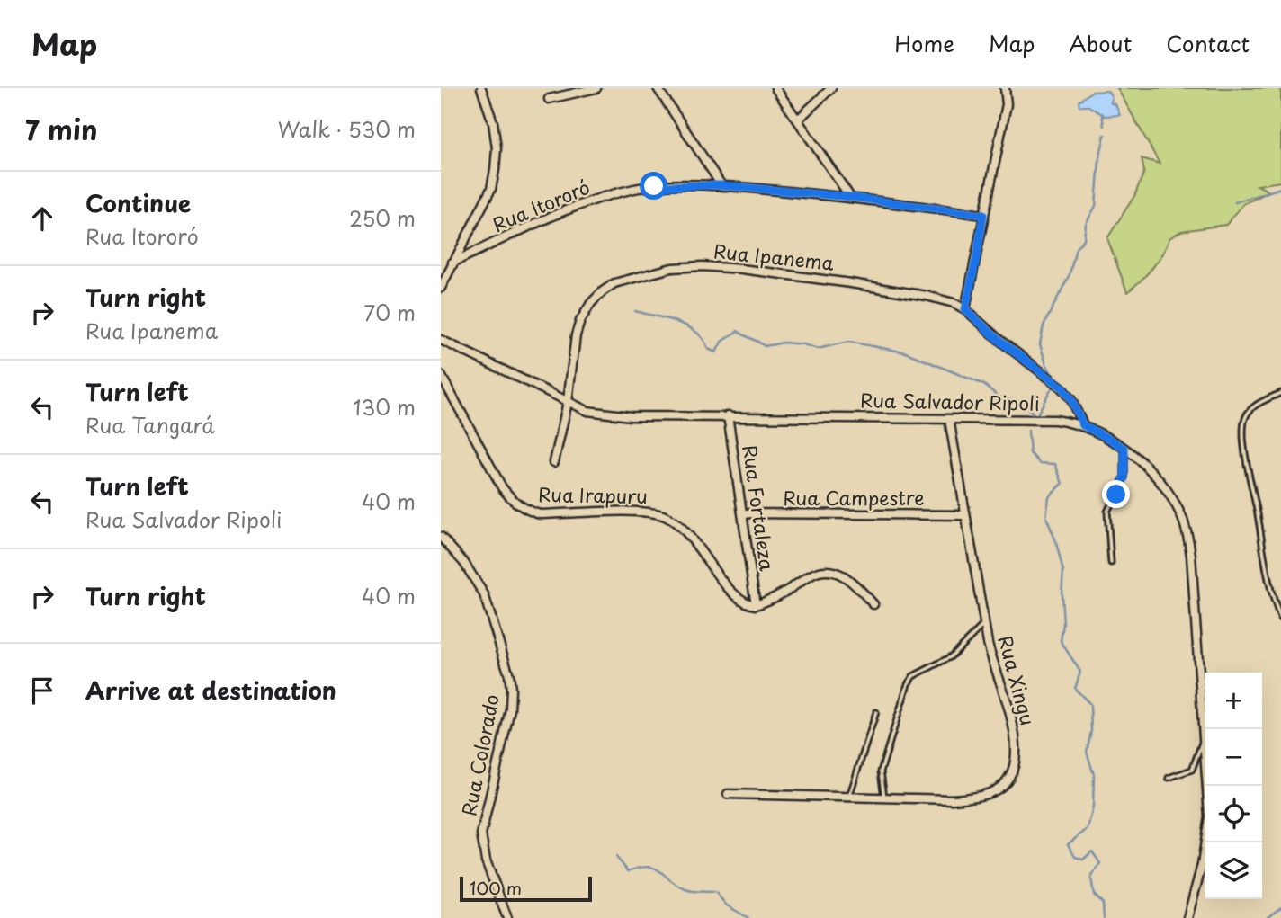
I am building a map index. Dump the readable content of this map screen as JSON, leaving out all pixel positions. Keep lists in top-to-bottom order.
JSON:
{
  "streets": {
    "street": [
      "Rua Itororó",
      "Rua Ipanema",
      "Rua Salvador Ripoli",
      "Rua Irapuru",
      "Rua Campestre",
      "Rua Fortaleza",
      "Rua Xingu",
      "Rua Colorado"
    ]
  },
  "crossings": [
    ["Rua Ipanema", "Rua Salvador Ripoli"],
    ["Rua Salvador Ripoli", "Rua Fortaleza"],
    ["Rua Salvador Ripoli", "Rua Xingu"],
    ["Rua Irapuru", "Rua Fortaleza"],
    ["Rua Campestre", "Rua Fortaleza"],
    ["Rua Campestre", "Rua Xingu"]
  ],
  "scale_bar": "100 m",
  "page": {
    "header": "Map",
    "nav": [
      "Home",
      "Map",
      "About",
      "Contact"
    ],
    "heading": ["7 min", "Walk · 530 m"],
    "list": [
      ["Continue", "Rua Itororó", "250 m"],
      ["Turn right", "Rua Ipanema", "70 m"],
      ["Turn left", "Rua Tangará", "130 m"],
      ["Turn left", "Rua Salvador Ripoli", "40 m"],
      ["Turn right", "40 m"],
      "Arrive at destination"
    ],
    "map_buttons": ["+", "−"],
    "scale": "100 m"
  }
}
